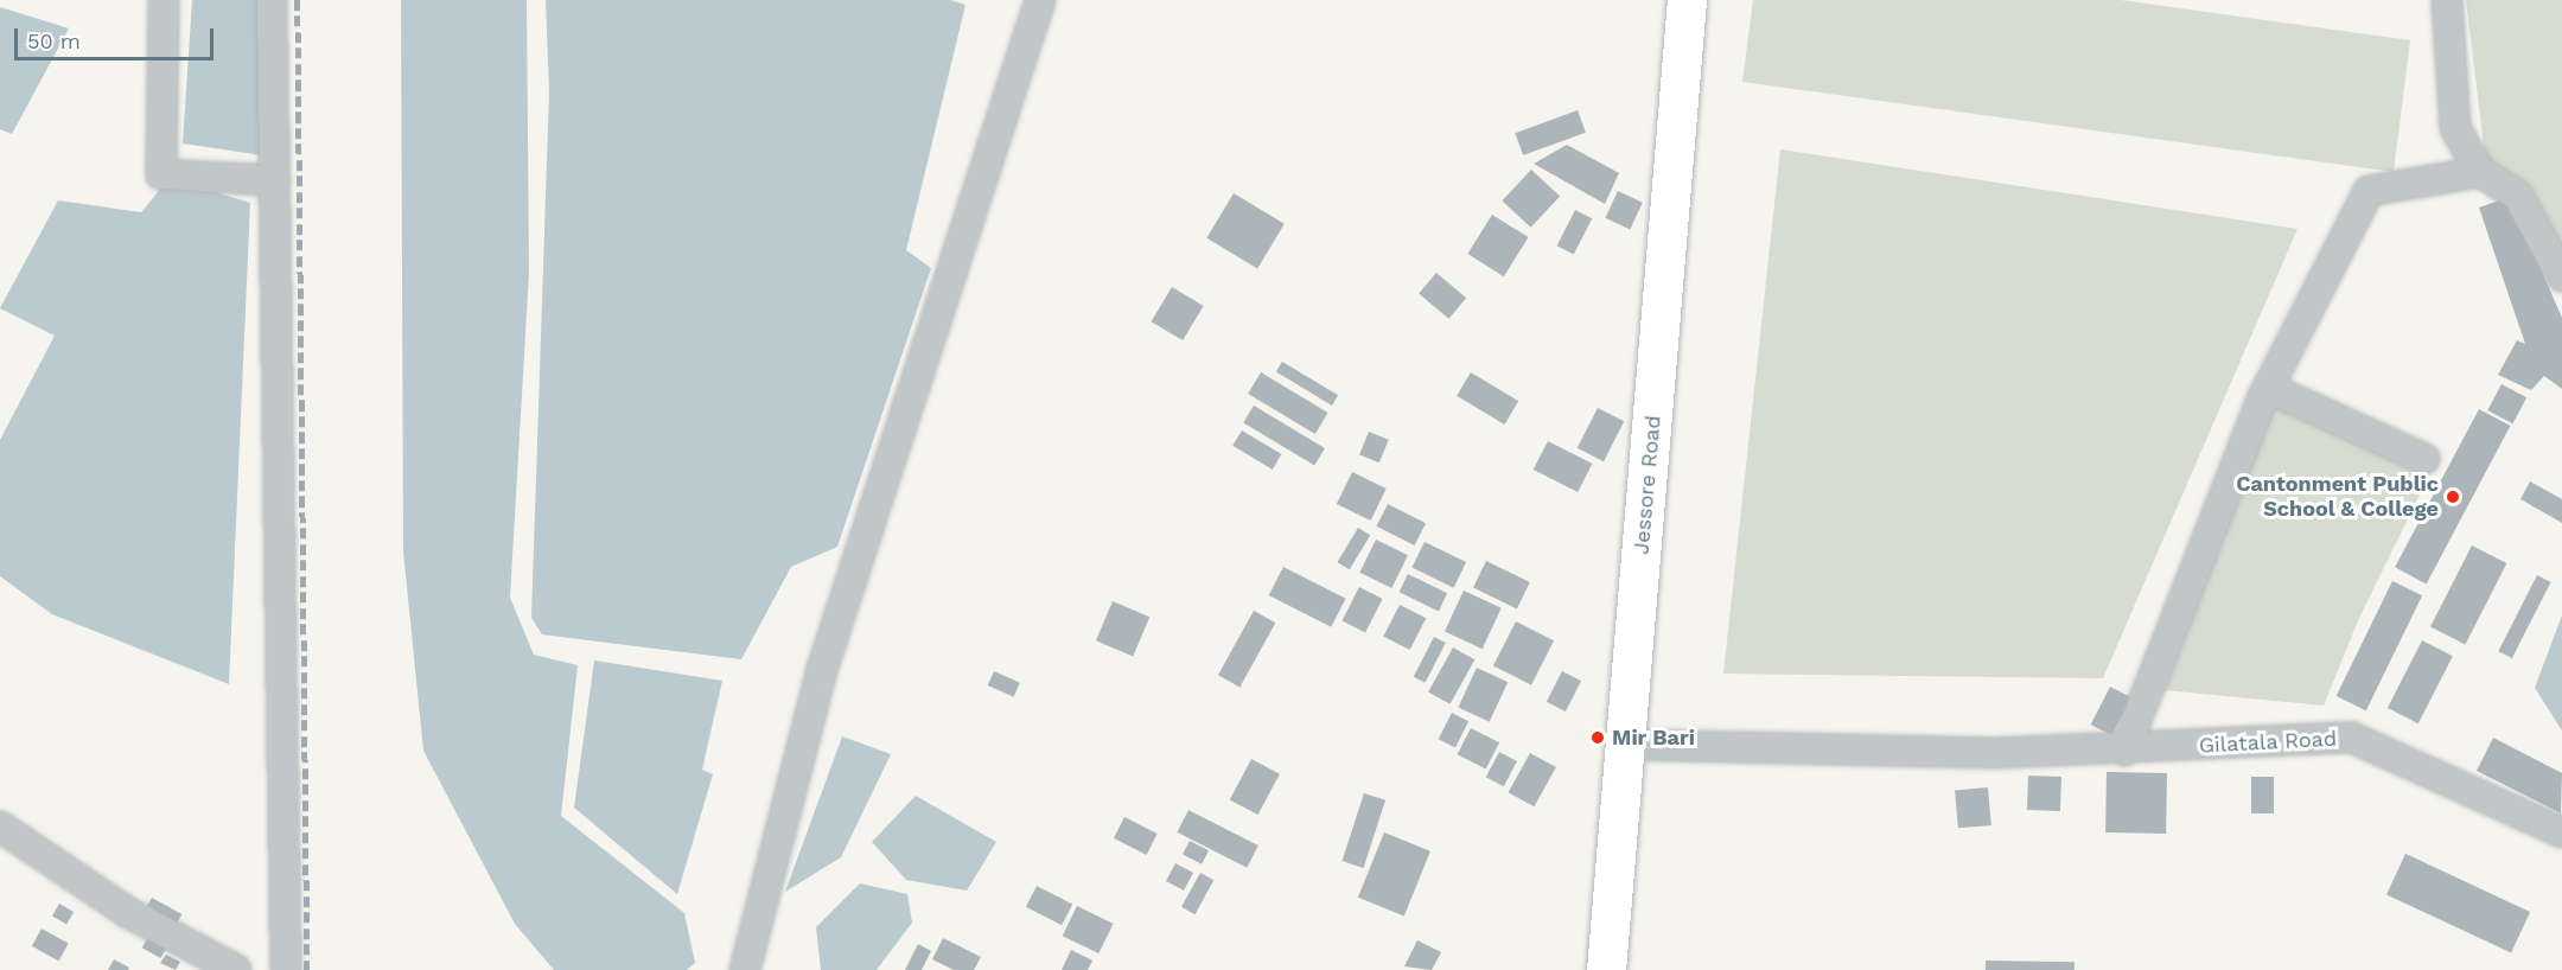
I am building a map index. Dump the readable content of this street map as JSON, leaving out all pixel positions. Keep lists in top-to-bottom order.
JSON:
{
  "streets": {
    "highway": ["Jessore Road"],
    "street": ["Gilatala Road"]
  },
  "crossings": [
    ["Jessore Road", "Gilatala Road"]
  ],
  "places": ["Cantonment Public School & College", "Mir Bari"],
  "scale_bar": "50 m"
}
